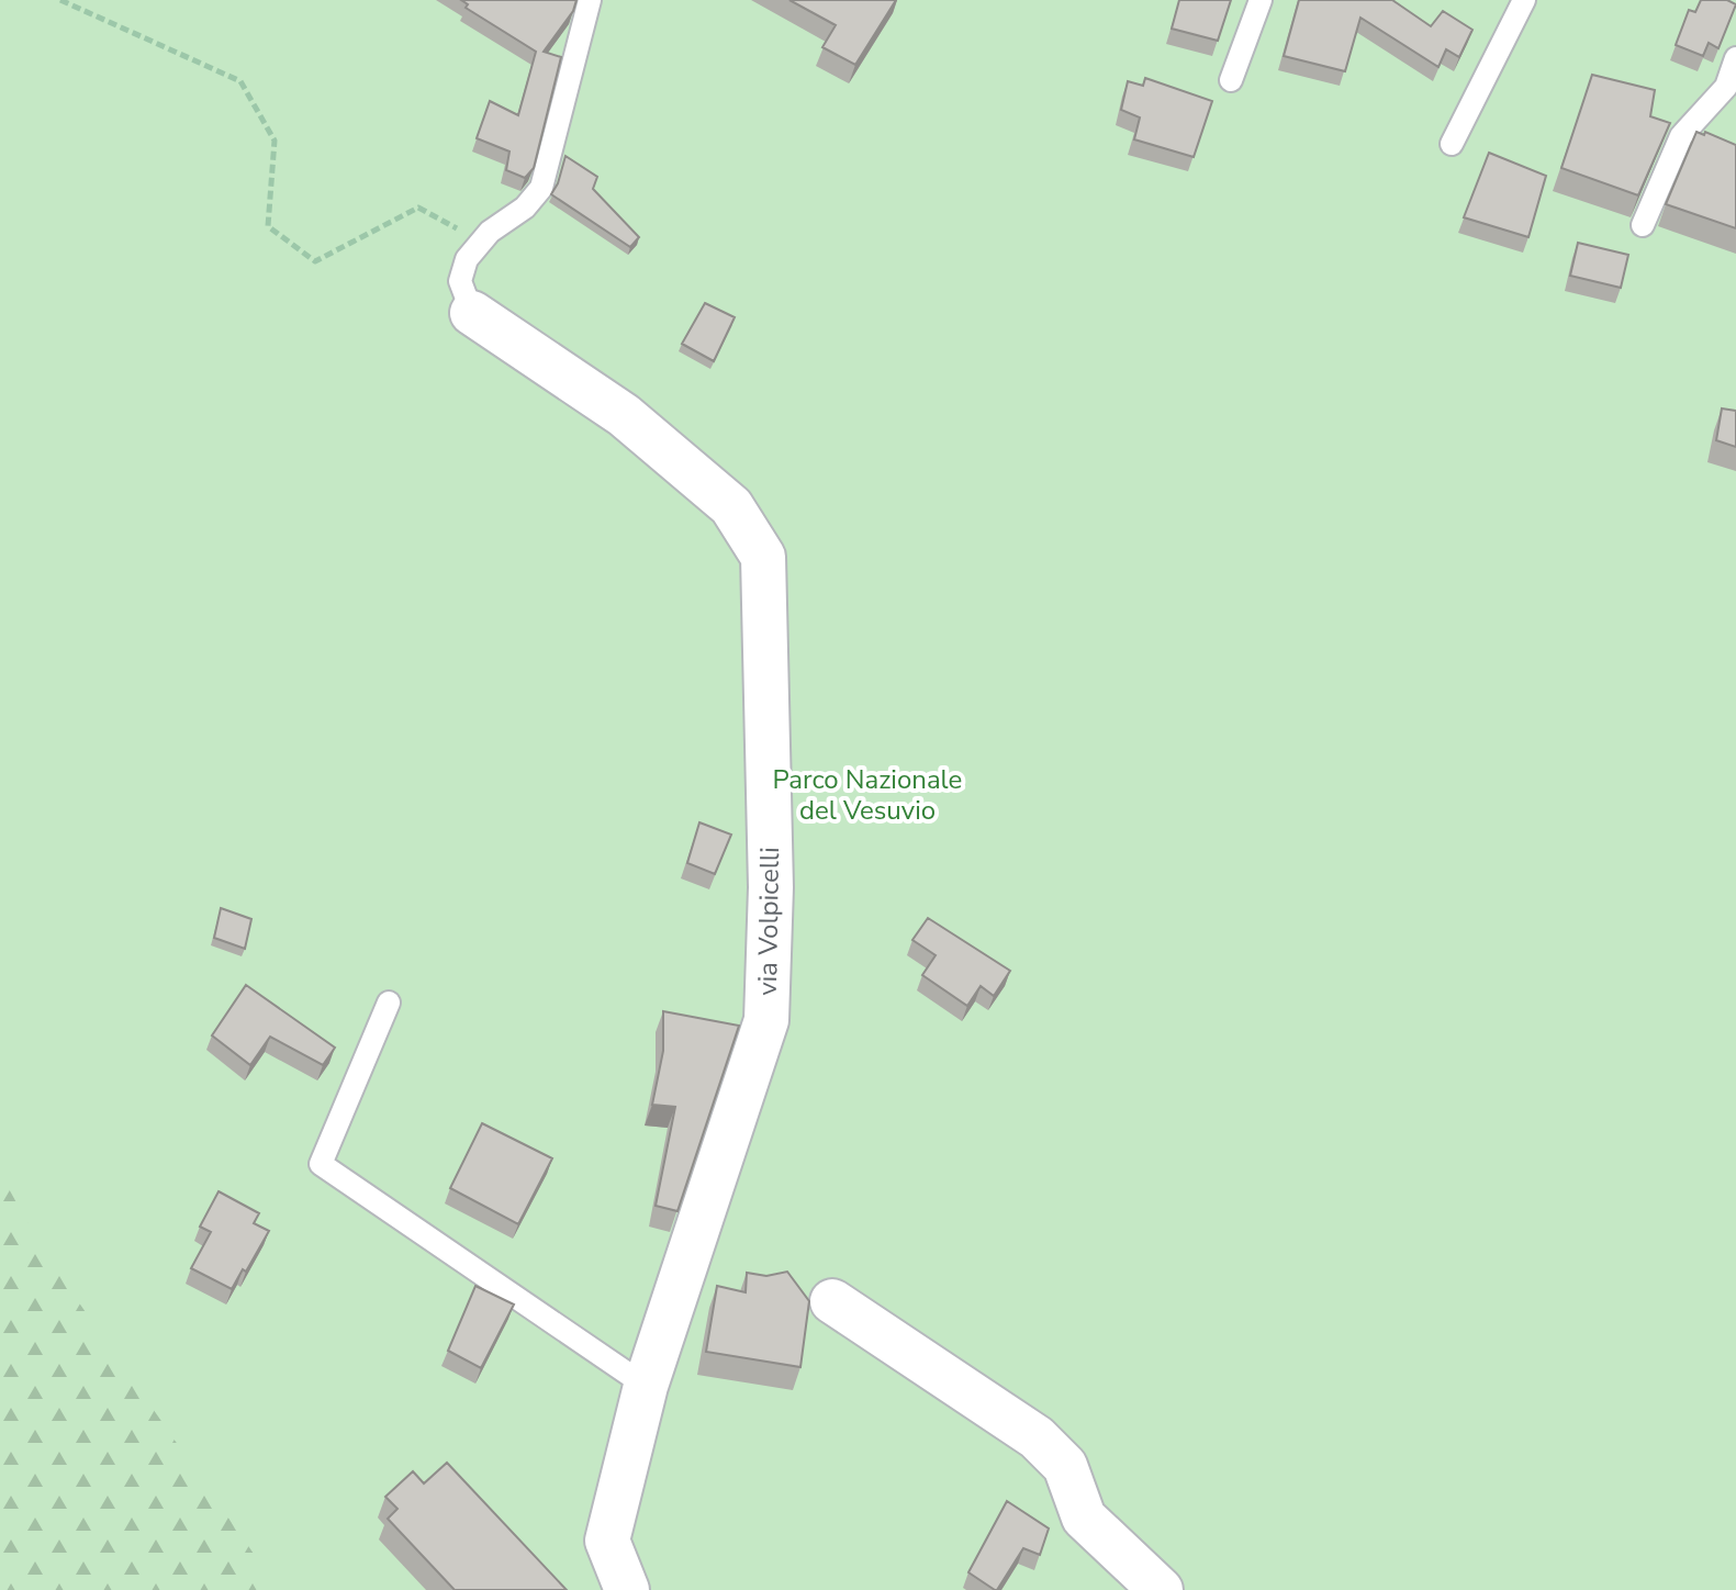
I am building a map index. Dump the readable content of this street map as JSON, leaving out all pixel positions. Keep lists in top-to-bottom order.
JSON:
{
  "streets": {
    "street": ["via Volpicelli"]
  },
  "parks": ["Parco Nazionale del Vesuvio"]
}
